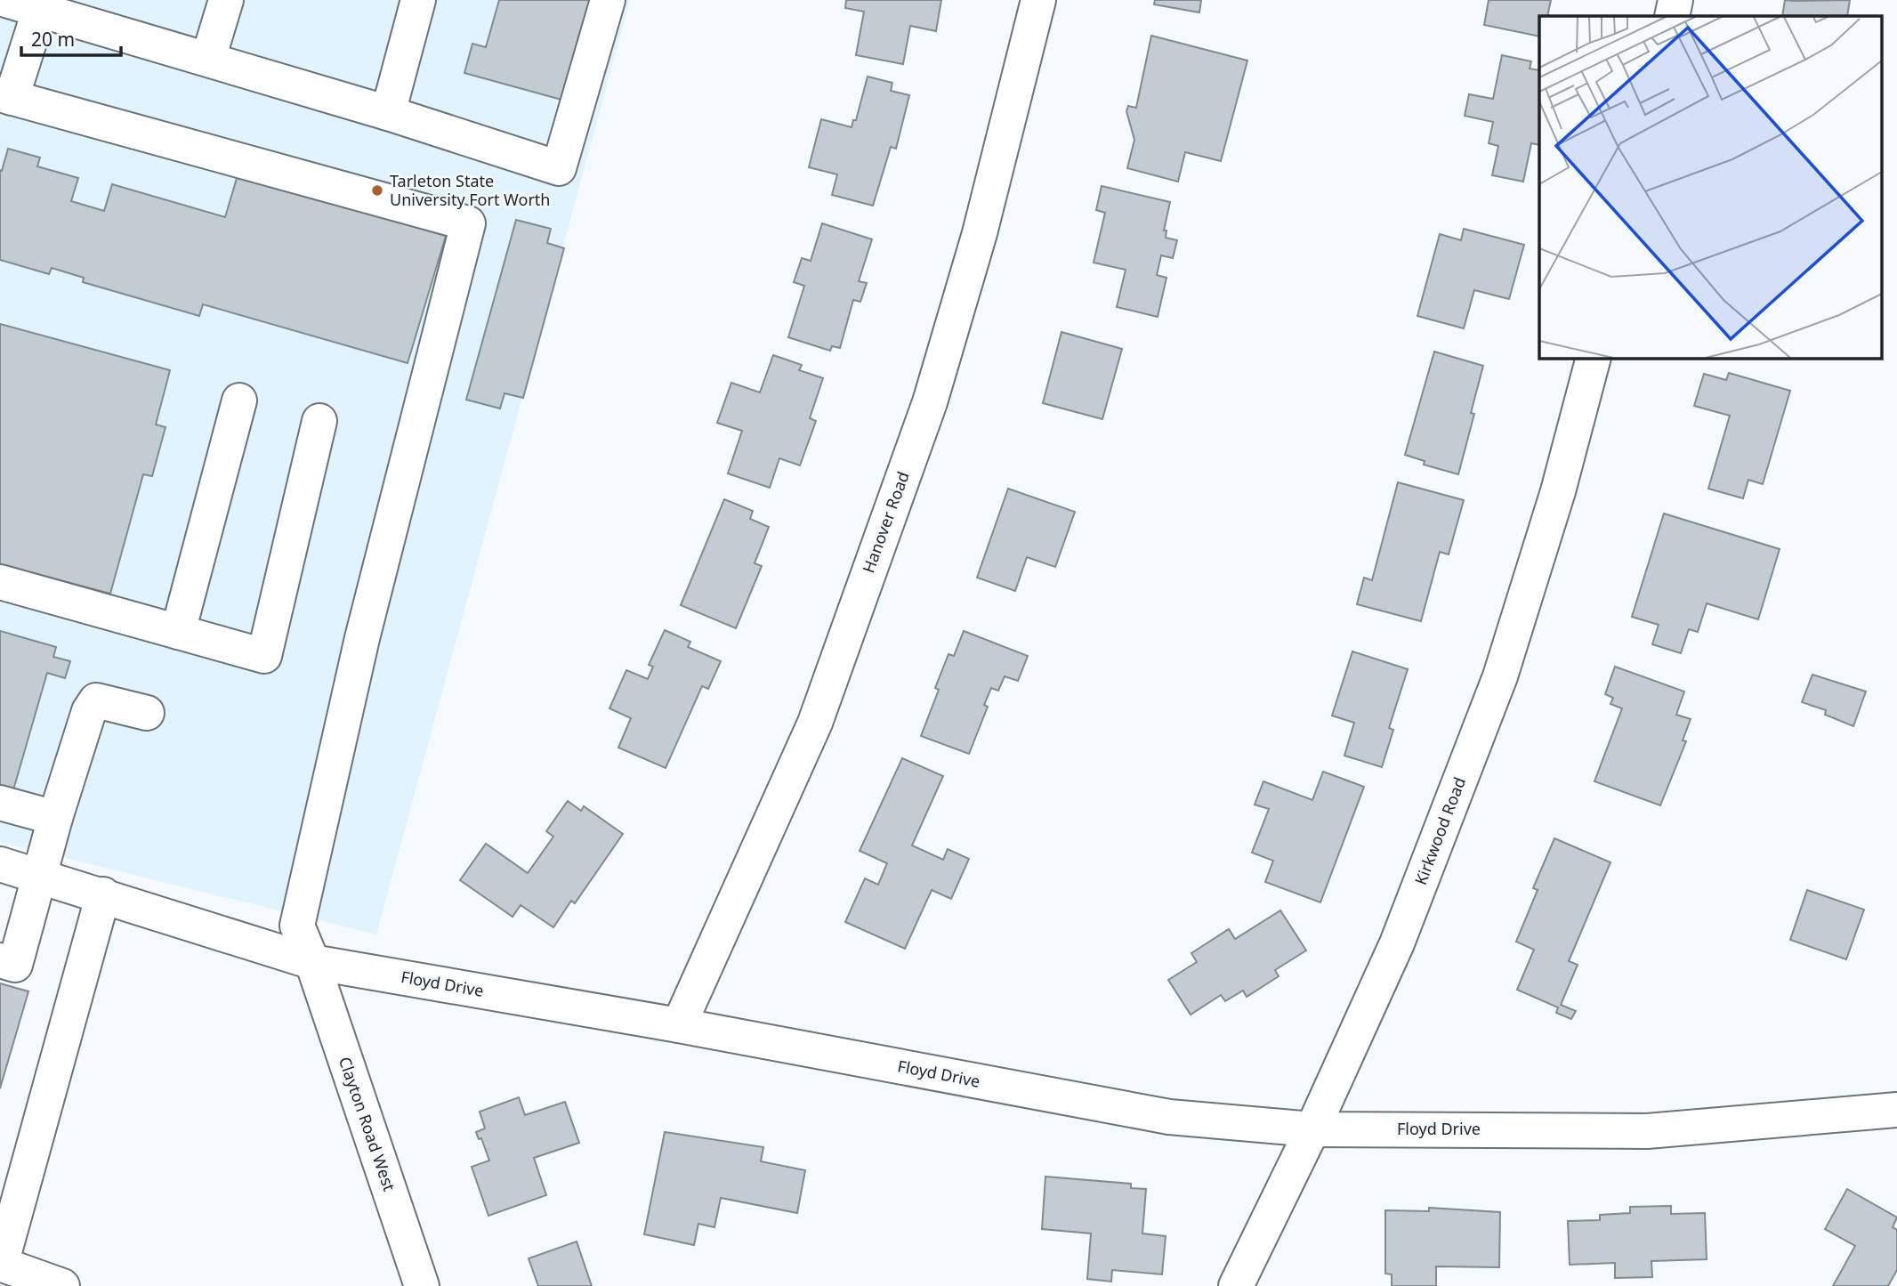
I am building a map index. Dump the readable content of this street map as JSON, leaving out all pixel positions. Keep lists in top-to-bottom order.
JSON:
{
  "streets": {
    "street": [
      "Hanover Road",
      "Kirkwood Road",
      "Floyd Drive",
      "Clayton Road West"
    ]
  },
  "crossings": [
    ["Hanover Road", "Floyd Drive"],
    ["Kirkwood Road", "Floyd Drive"],
    ["Floyd Drive", "Clayton Road West"]
  ],
  "places": ["Tarleton State University Fort Worth"],
  "scale_bar": "20 m"
}
